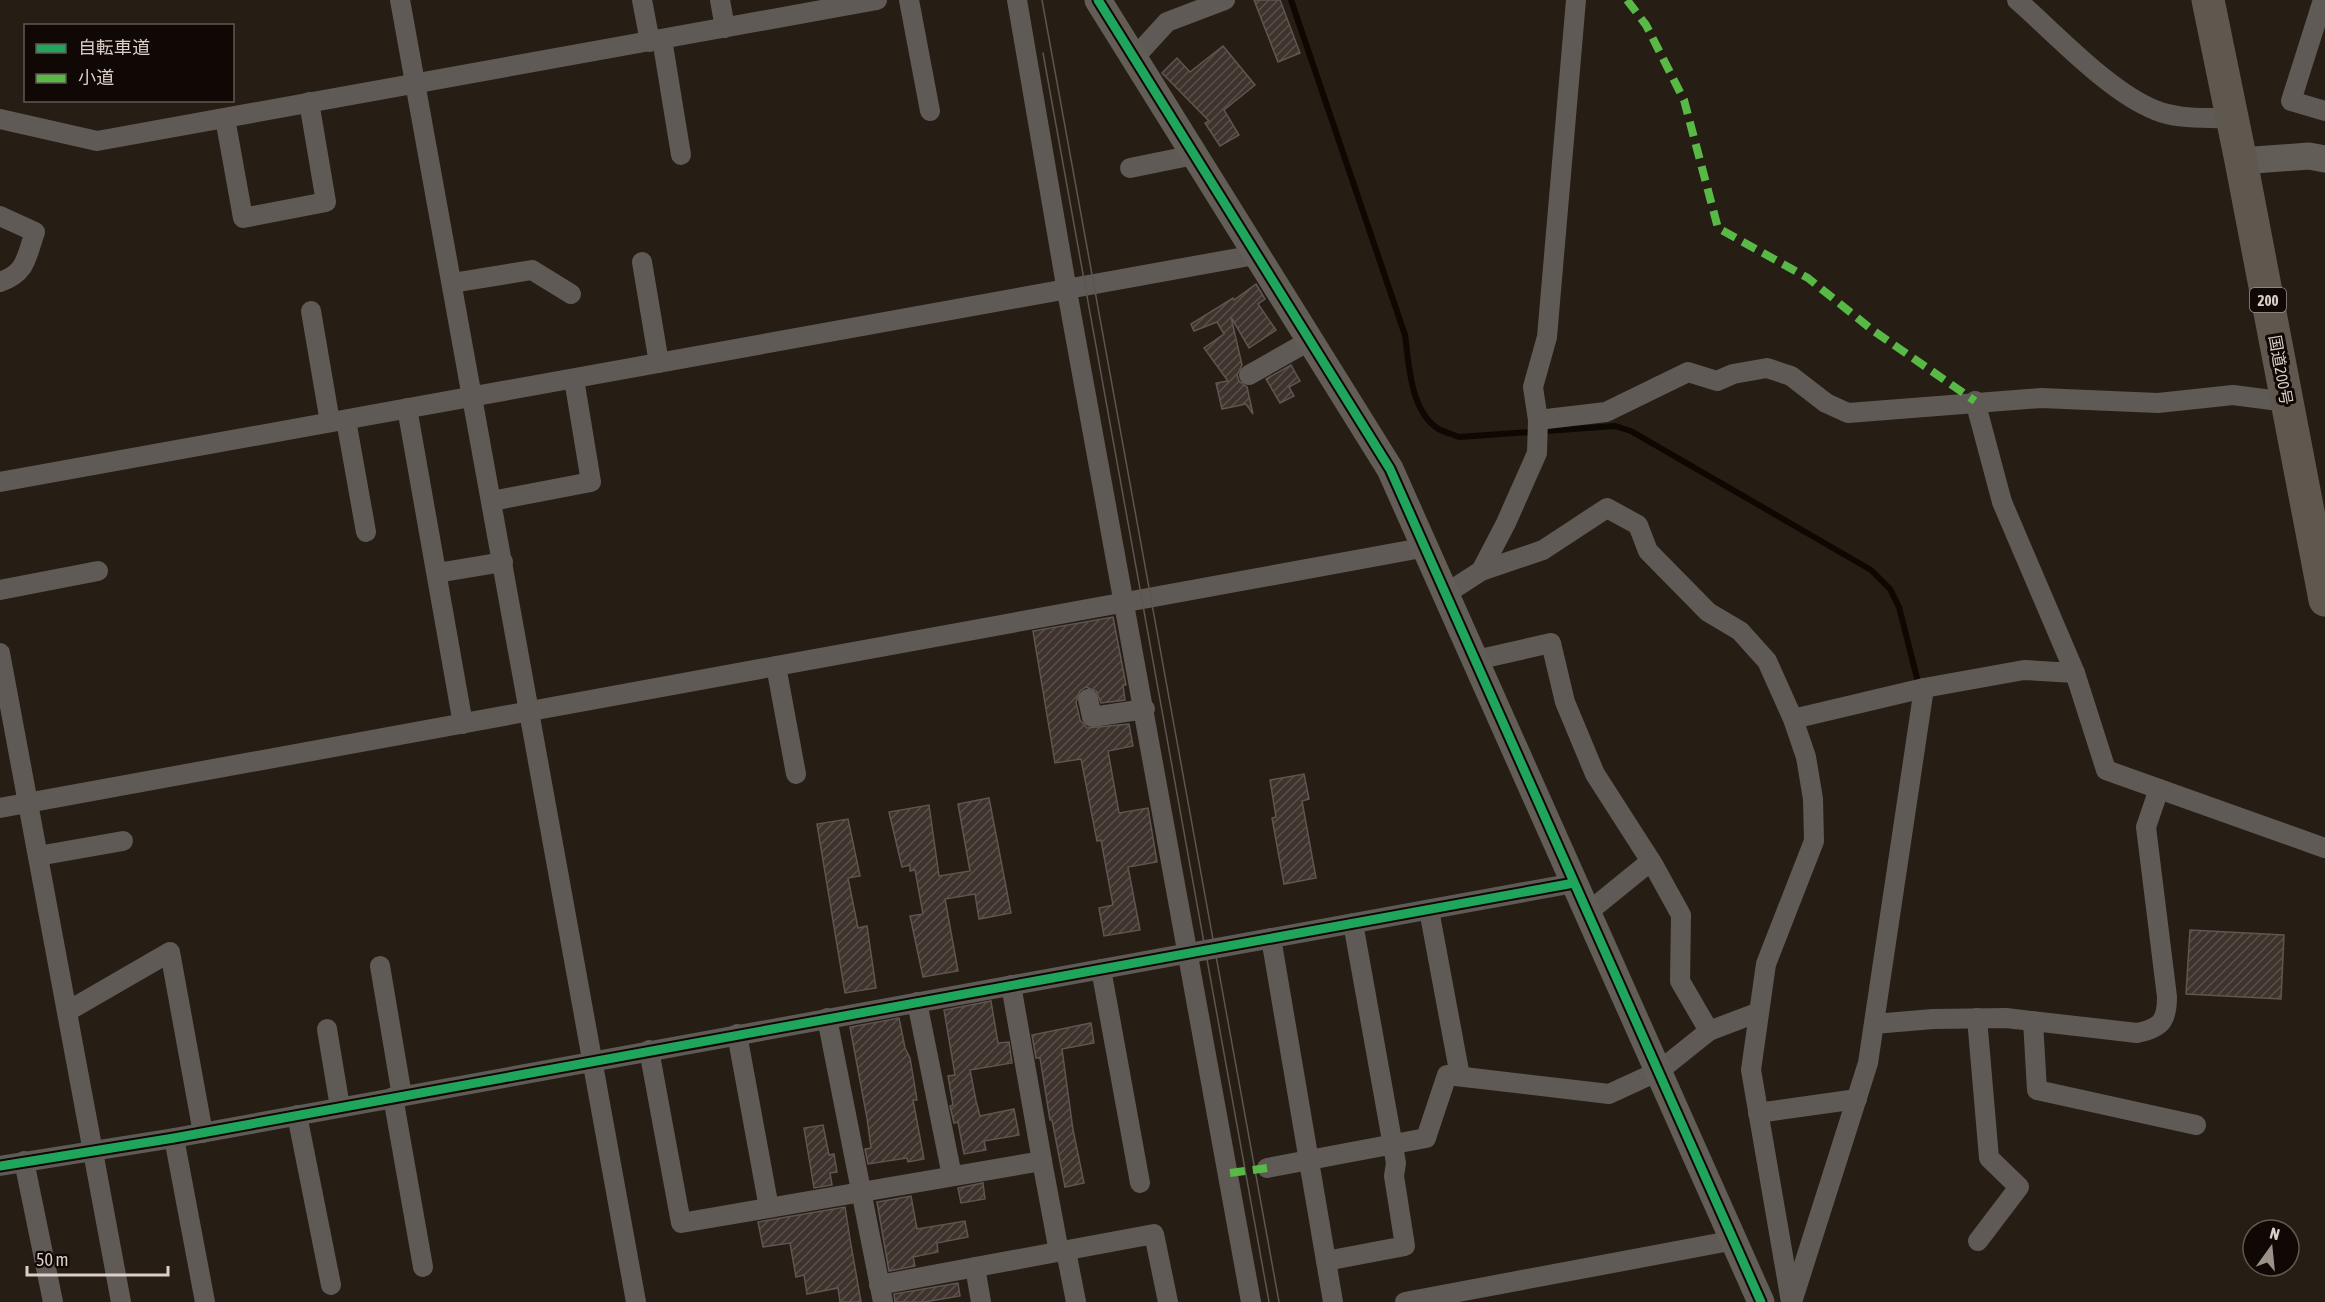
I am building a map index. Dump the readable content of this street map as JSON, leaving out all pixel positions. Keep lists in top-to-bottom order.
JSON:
{
  "streets": {
    "highway": ["200", "国道200号"]
  },
  "legend": ["自転車道", "小道"],
  "scale_bar": "50 m",
  "north": "top"
}
